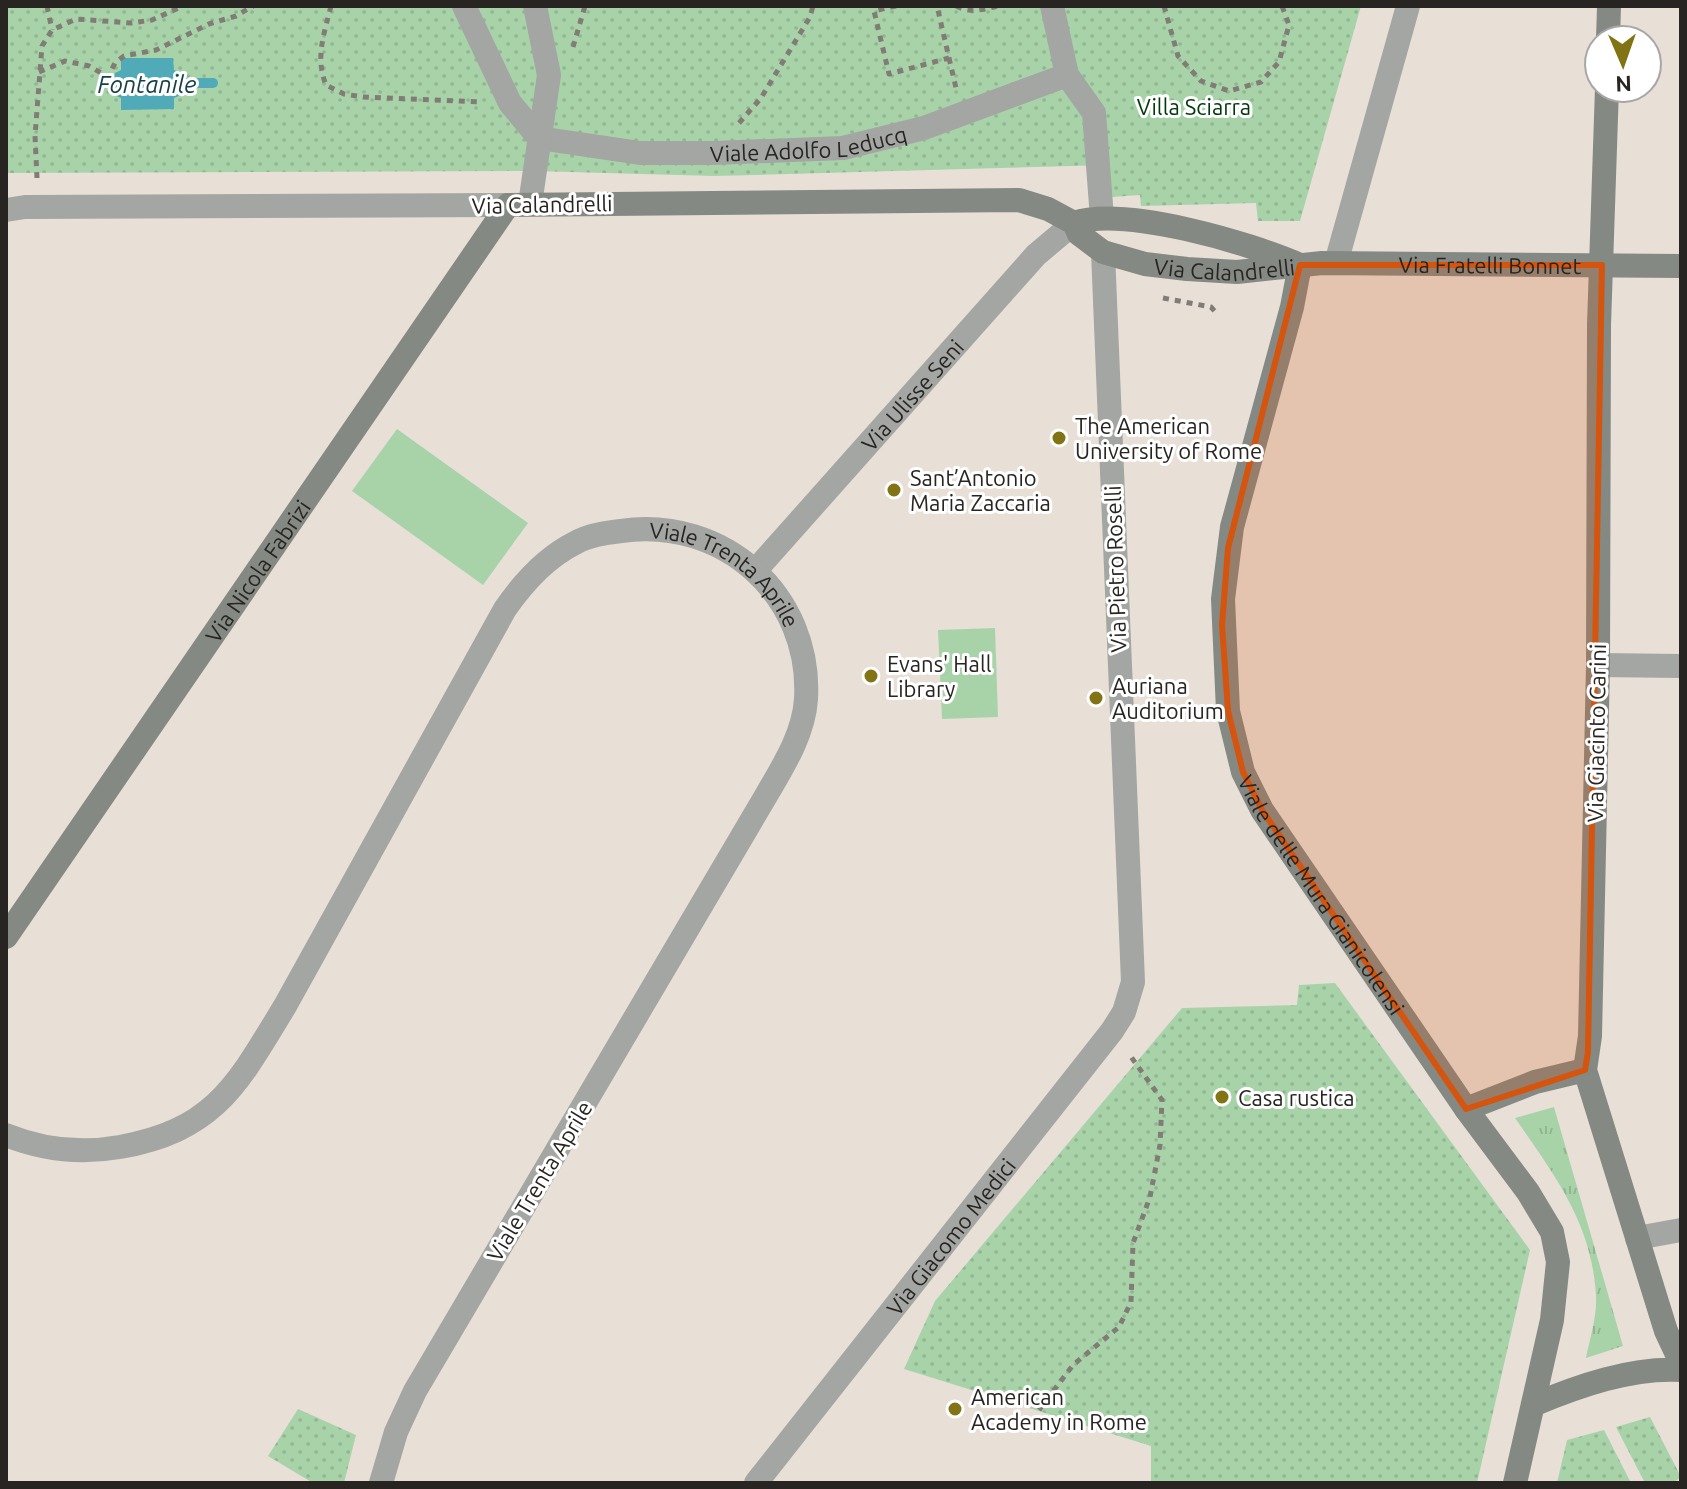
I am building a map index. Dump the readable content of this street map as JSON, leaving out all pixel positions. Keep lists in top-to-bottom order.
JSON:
{
  "streets": {
    "street": [
      "Viale Adolfo Leducq",
      "Via Calandrelli",
      "Via Fratelli Bonnet",
      "Via Ulisse Seni",
      "Via Pietro Roselli",
      "Via Nicola Fabrizi",
      "Viale Trenta Aprile",
      "Via Giacinto Carini",
      "Viale delle Mura Gianicolensi",
      "Via Giacomo Medici"
    ]
  },
  "crossings": [
    ["Via Calandrelli", "Via Fratelli Bonnet"],
    ["Via Calandrelli", "Via Ulisse Seni"],
    ["Via Calandrelli", "Via Pietro Roselli"],
    ["Via Calandrelli", "Via Nicola Fabrizi"],
    ["Via Calandrelli", "Viale delle Mura Gianicolensi"],
    ["Via Fratelli Bonnet", "Via Giacinto Carini"],
    ["Via Fratelli Bonnet", "Viale delle Mura Gianicolensi"],
    ["Via Ulisse Seni", "Viale Trenta Aprile"],
    ["Via Pietro Roselli", "Via Giacomo Medici"]
  ],
  "water": ["Fontanile"],
  "parks": ["Villa Sciarra"],
  "places": [
    "The American University of Rome",
    "Sant’Antonio Maria Zaccaria",
    "Evans' Hall Library",
    "Auriana Auditorium",
    "Casa rustica",
    "American Academy in Rome"
  ],
  "north": "bottom"
}
